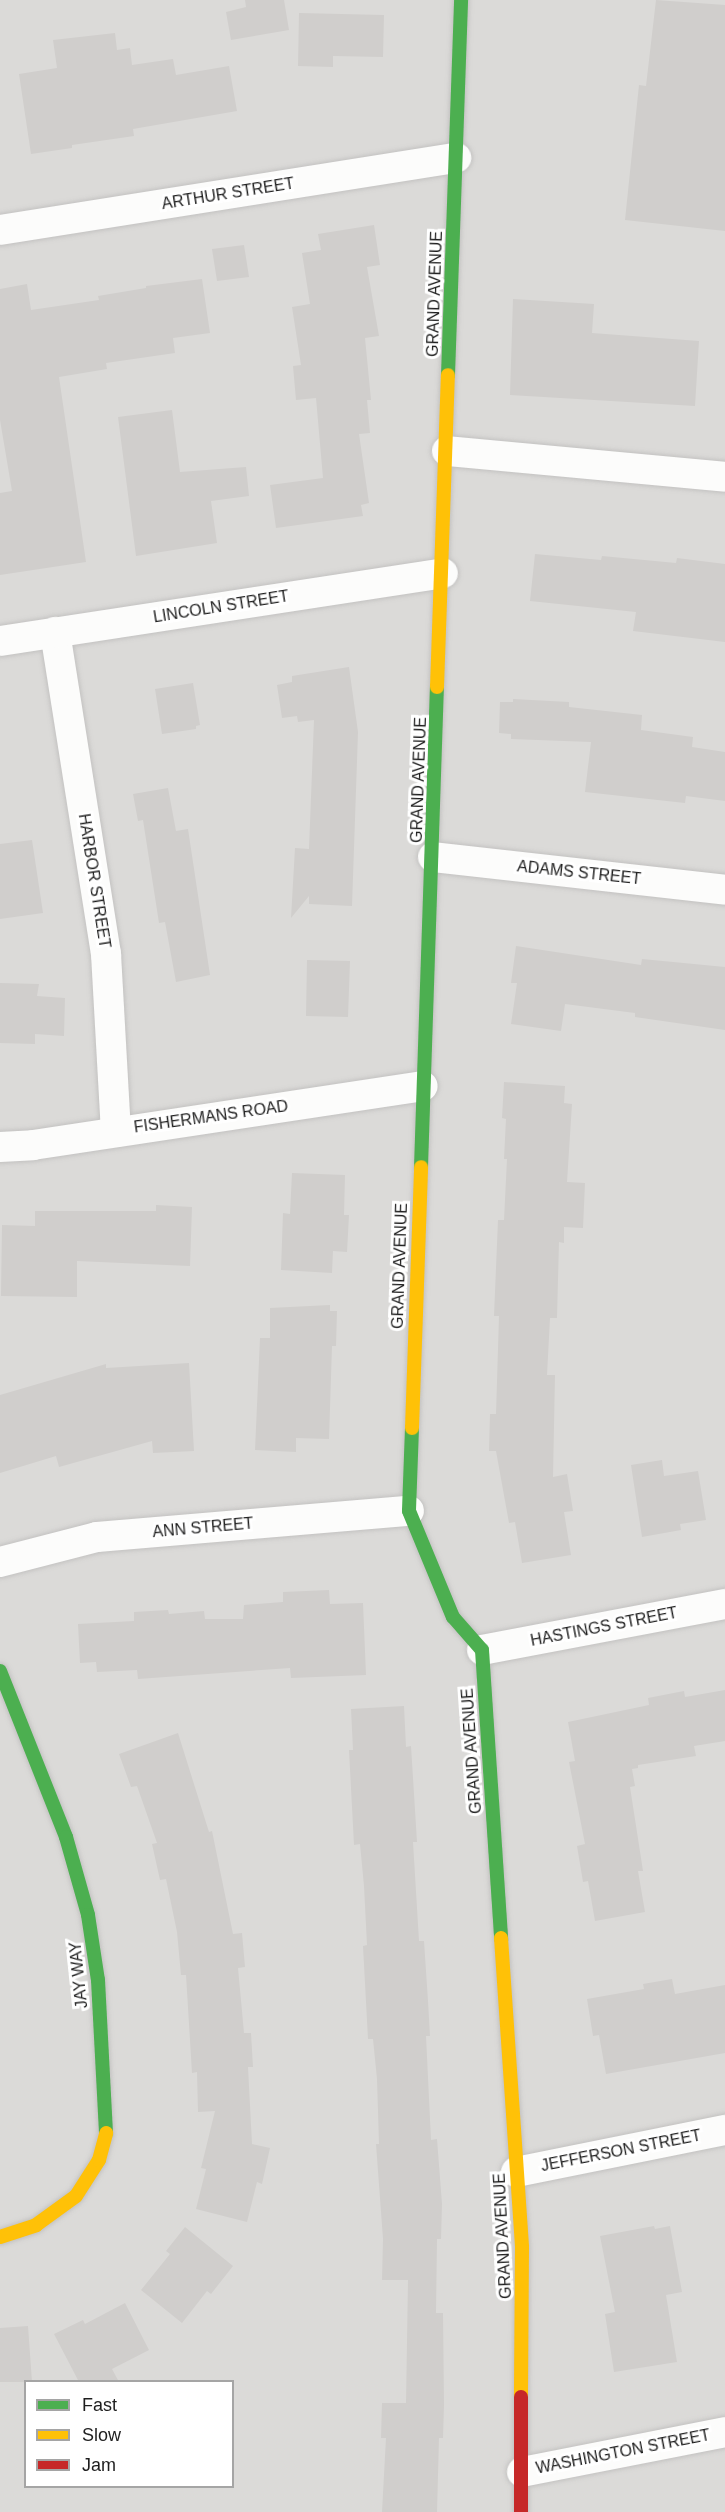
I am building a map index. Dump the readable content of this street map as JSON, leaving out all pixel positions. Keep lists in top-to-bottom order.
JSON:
{
  "streets": {
    "street": [
      "ARTHUR STREET",
      "GRAND AVENUE",
      "LINCOLN STREET",
      "ADAMS STREET",
      "HARBOR STREET",
      "FISHERMANS ROAD",
      "ANN STREET",
      "HASTINGS STREET",
      "JAY WAY",
      "JEFFERSON STREET",
      "WASHINGTON STREET"
    ]
  },
  "crossings": [
    ["ARTHUR STREET", "GRAND AVENUE"],
    ["GRAND AVENUE", "LINCOLN STREET"],
    ["GRAND AVENUE", "ADAMS STREET"],
    ["GRAND AVENUE", "FISHERMANS ROAD"],
    ["GRAND AVENUE", "ANN STREET"],
    ["GRAND AVENUE", "HASTINGS STREET"],
    ["GRAND AVENUE", "JEFFERSON STREET"],
    ["GRAND AVENUE", "WASHINGTON STREET"],
    ["LINCOLN STREET", "HARBOR STREET"],
    ["HARBOR STREET", "FISHERMANS ROAD"]
  ],
  "legend": ["Fast", "Slow", "Jam"]
}
